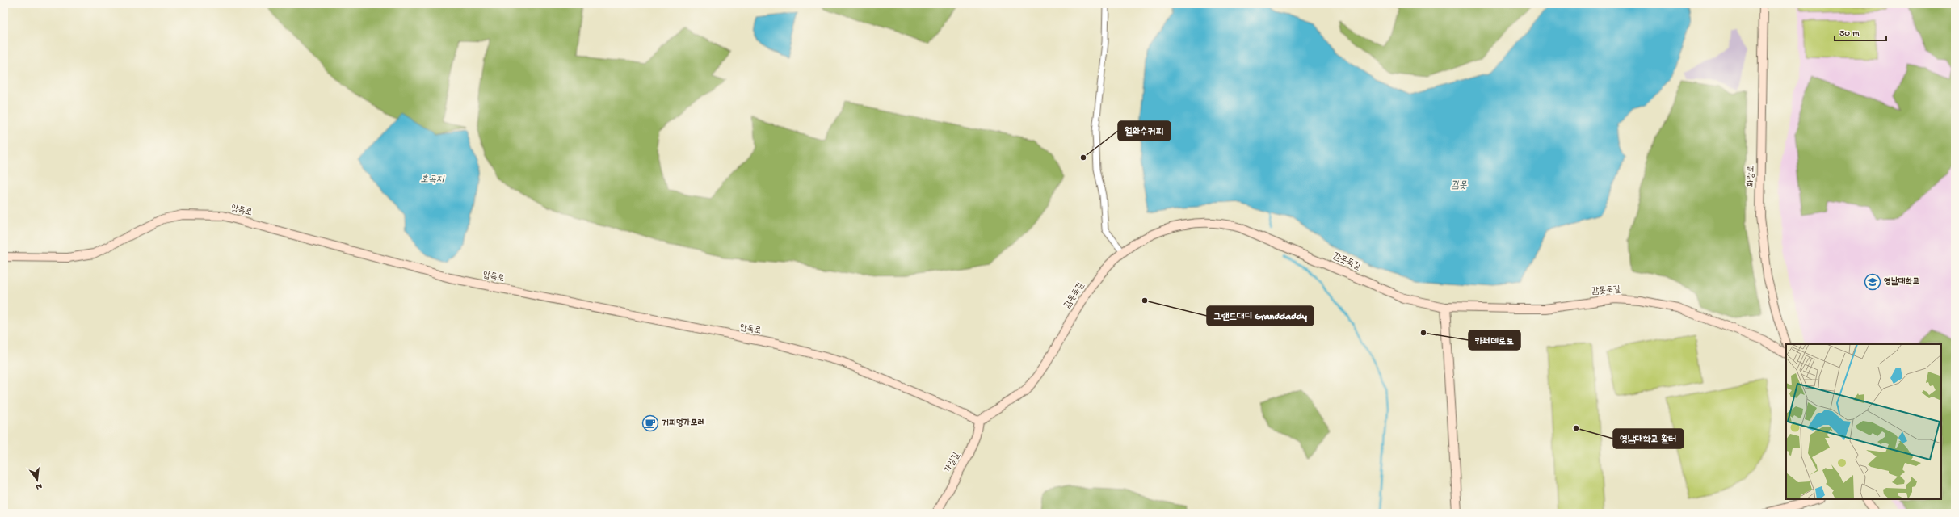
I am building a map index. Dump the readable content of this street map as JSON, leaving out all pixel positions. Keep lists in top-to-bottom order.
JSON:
{
  "streets": {
    "street": [
      "화랑로",
      "압독로",
      "감못둑길",
      "가일길"
    ]
  },
  "crossings": [
    ["압독로", "감못둑길"],
    ["압독로", "가일길"],
    ["감못둑길", "가일길"]
  ],
  "water": ["호곡지", "감못"],
  "places": {
    "other": [
      "월화수커피",
      "그랜드대디 Granddaddy",
      "카페데로토",
      "영남대학교 활터"
    ],
    "school or university": ["영남대학교"],
    "cafe": ["커피명가포레"]
  },
  "scale_bar": "50 m",
  "north": "bottom"
}
